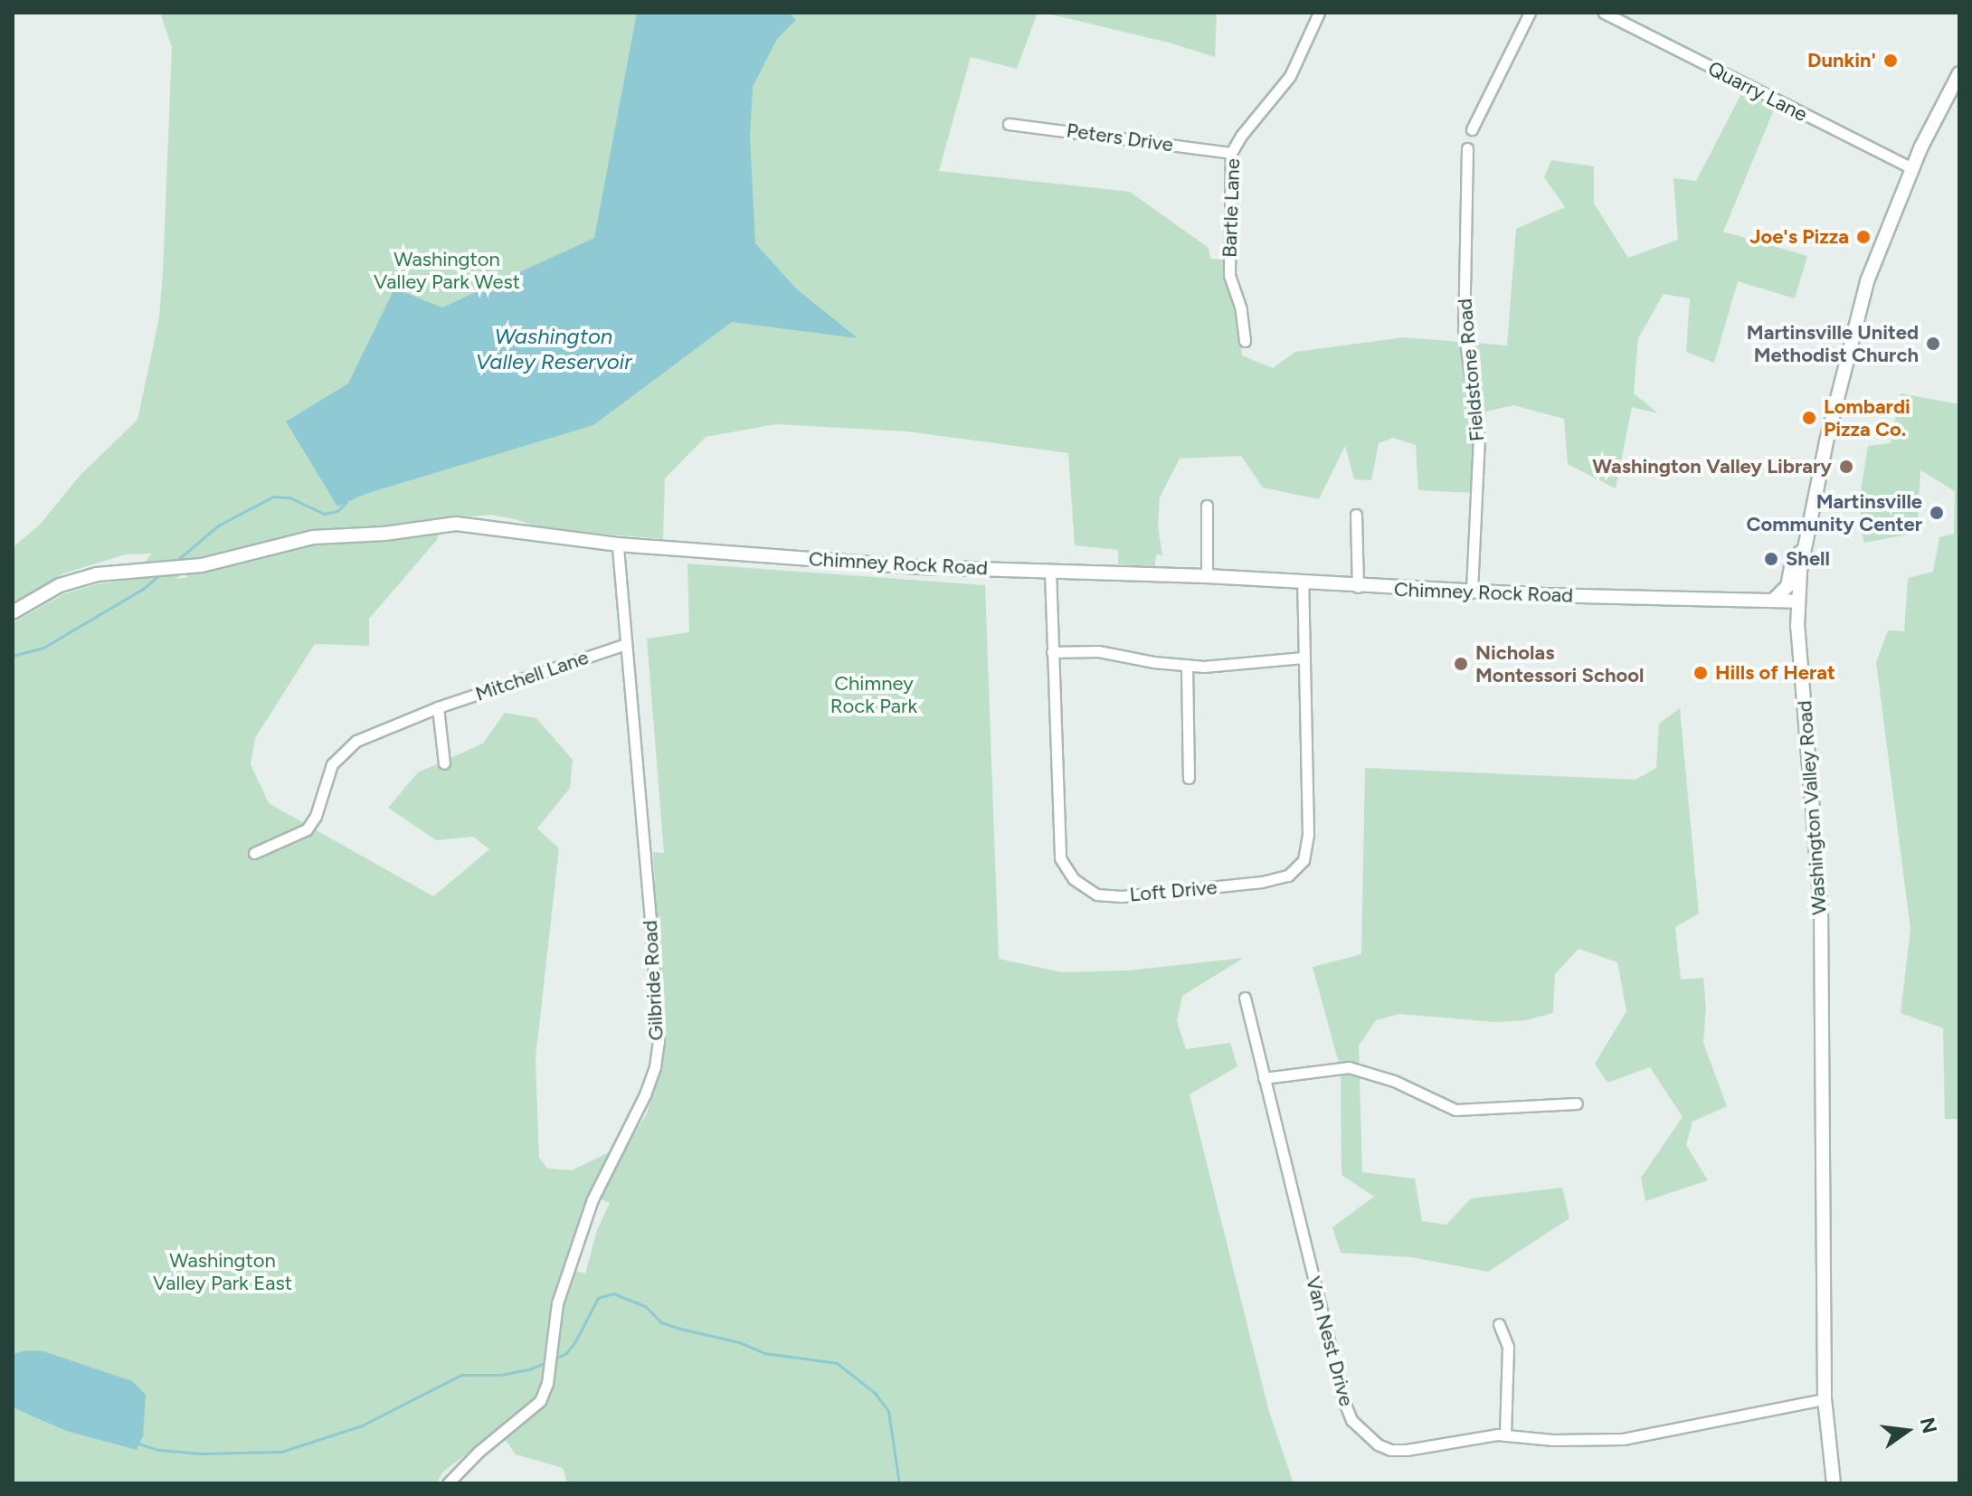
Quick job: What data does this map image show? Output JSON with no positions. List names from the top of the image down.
{
  "streets": {
    "street": [
      "Quarry Lane",
      "Peters Drive",
      "Bartle Lane",
      "Fieldstone Road",
      "Chimney Rock Road",
      "Mitchell Lane",
      "Washington Valley Road",
      "Loft Drive",
      "Gilbride Road",
      "Van Nest Drive"
    ]
  },
  "crossings": [
    ["Quarry Lane", "Washington Valley Road"],
    ["Peters Drive", "Bartle Lane"],
    ["Fieldstone Road", "Chimney Rock Road"],
    ["Chimney Rock Road", "Washington Valley Road"],
    ["Chimney Rock Road", "Loft Drive"],
    ["Chimney Rock Road", "Gilbride Road"],
    ["Mitchell Lane", "Gilbride Road"],
    ["Washington Valley Road", "Van Nest Drive"]
  ],
  "water": ["Washington Valley Reservoir"],
  "parks": ["Washington Valley Park West", "Chimney Rock Park", "Washington Valley Park East"],
  "places": [
    "Dunkin'",
    "Joe's Pizza",
    "Martinsville United Methodist Church",
    "Lombardi Pizza Co.",
    "Washington Valley Library",
    "Martinsville Community Center",
    "Shell",
    "Nicholas Montessori School",
    "Hills of Herat"
  ],
  "north": "right"
}
